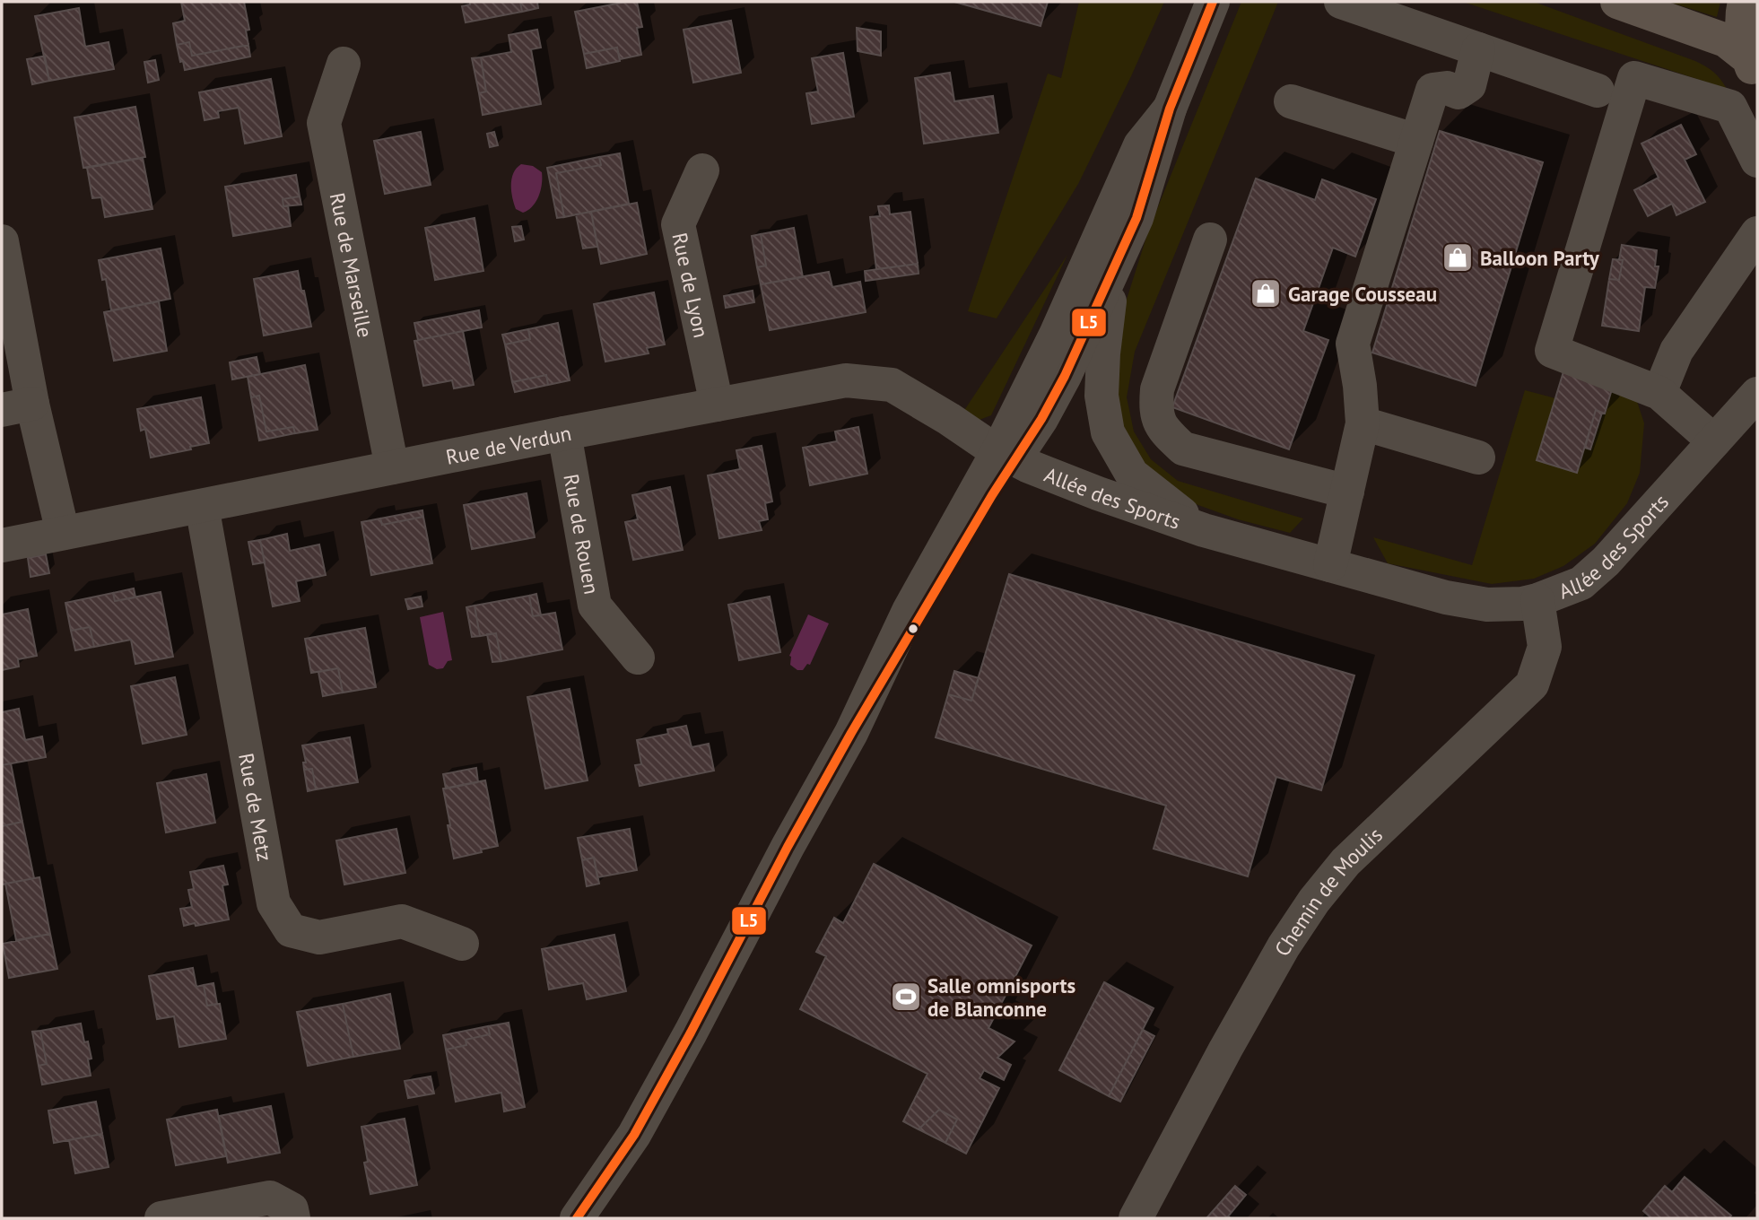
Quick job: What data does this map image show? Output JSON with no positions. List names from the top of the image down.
{
  "streets": {
    "street": [
      "Rue de Marseille",
      "Rue de Lyon",
      "Rue de Verdun",
      "Allée des Sports",
      "Rue de Rouen",
      "Rue de Metz",
      "Chemin de Moulis"
    ]
  },
  "crossings": [
    ["Rue de Marseille", "Rue de Verdun"],
    ["Rue de Lyon", "Rue de Verdun"],
    ["Rue de Verdun", "Allée des Sports"],
    ["Rue de Verdun", "Rue de Rouen"],
    ["Rue de Verdun", "Rue de Metz"],
    ["Allée des Sports", "Chemin de Moulis"]
  ],
  "places": {
    "shop": ["Balloon Party", "Garage Cousseau"],
    "sports": ["Salle omnisports de Blanconne"]
  },
  "lines": ["transit line L5"]
}
